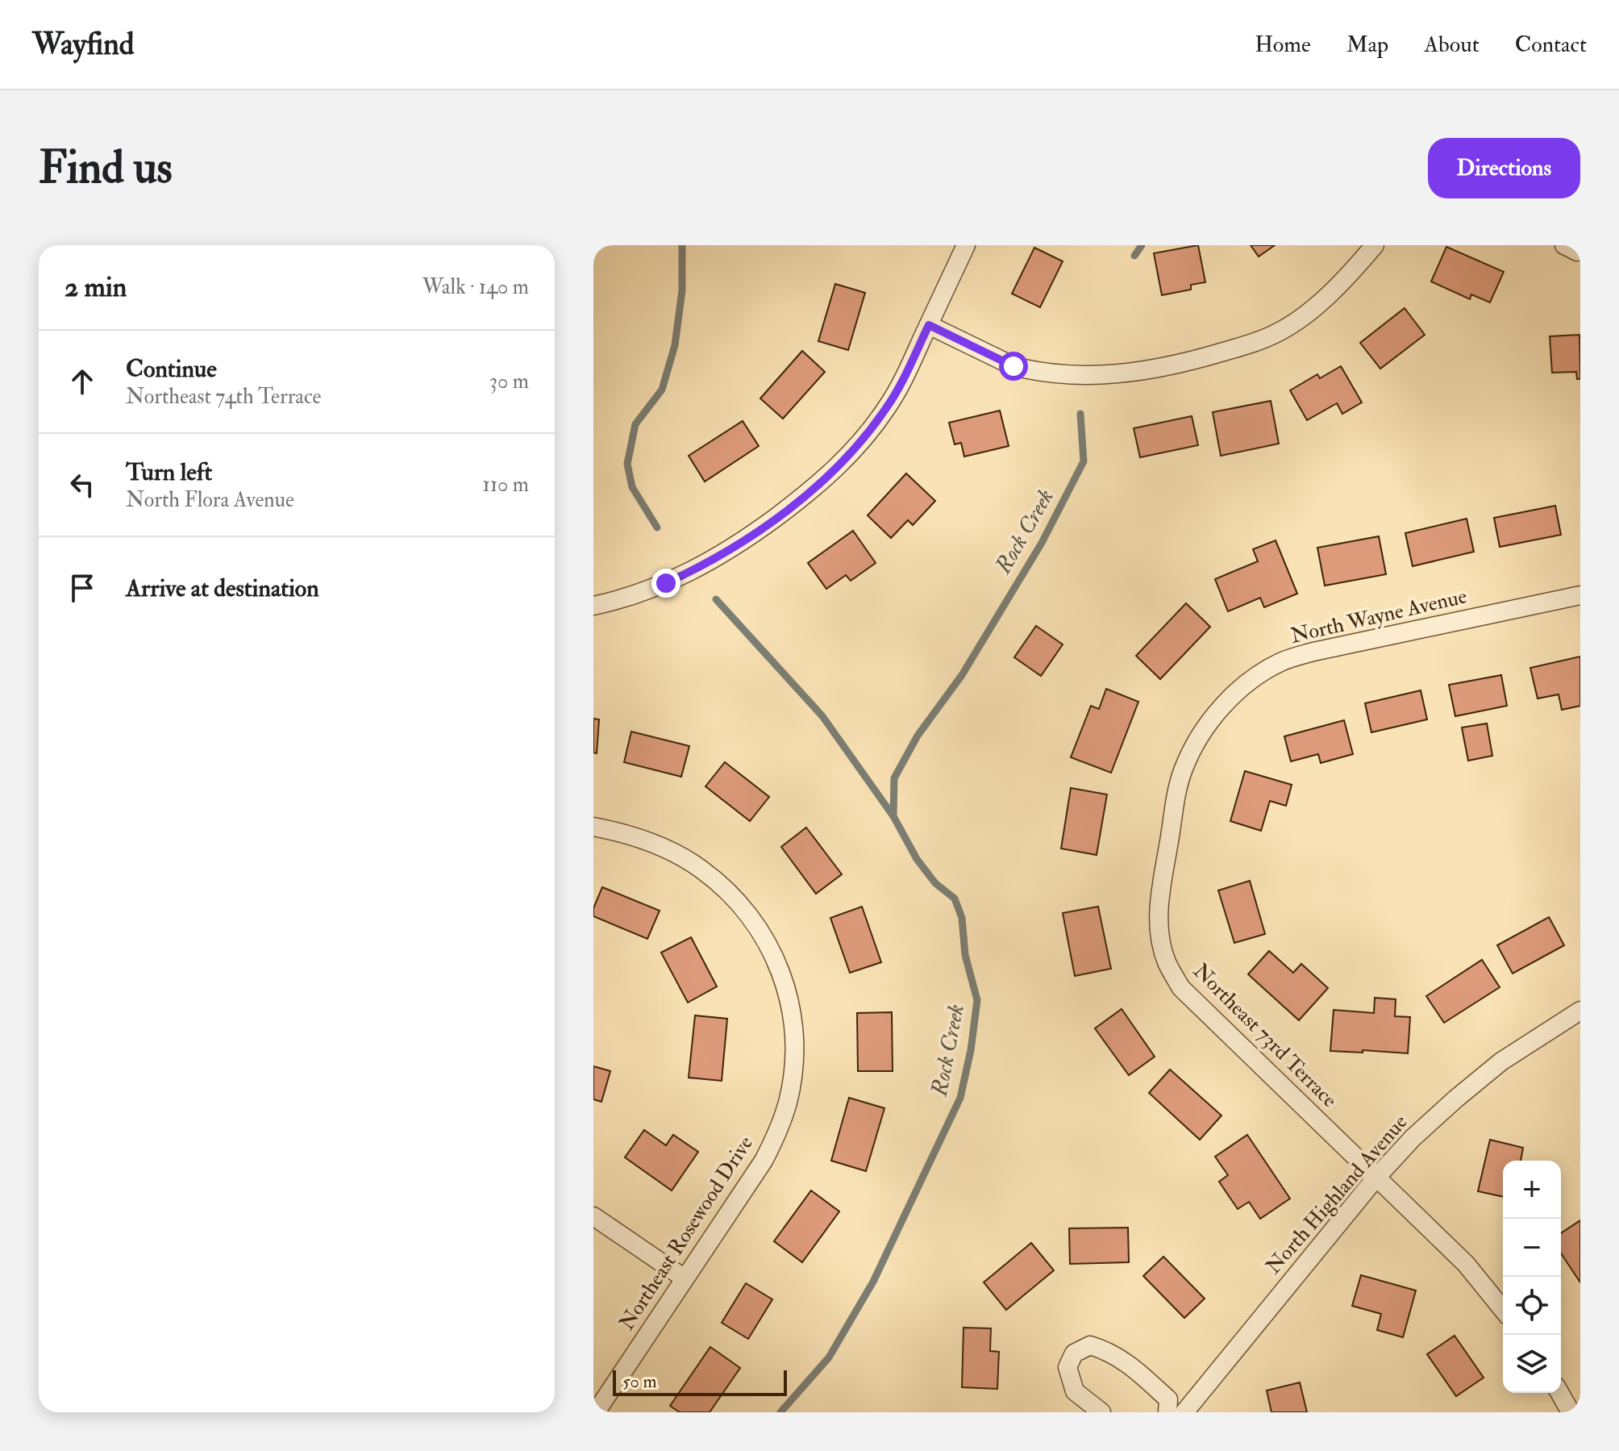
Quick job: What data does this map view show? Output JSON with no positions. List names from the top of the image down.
{
  "streets": {
    "street": [
      "North Wayne Avenue",
      "Northeast 73rd Terrace",
      "North Highland Avenue",
      "Northeast Rosewood Drive"
    ]
  },
  "crossings": [
    ["North Wayne Avenue", "Northeast 73rd Terrace"],
    ["Northeast 73rd Terrace", "North Highland Avenue"]
  ],
  "water": ["Rock Creek"],
  "scale_bar": "50 m",
  "page": {
    "header": "Wayfind",
    "nav": [
      "Home",
      "Map",
      "About",
      "Contact"
    ],
    "buttons": "Directions",
    "title": "Find us",
    "heading": ["2 min", "Walk · 140 m"],
    "list": [
      ["Continue", "Northeast 74th Terrace", "30 m"],
      ["Turn left", "North Flora Avenue", "110 m"],
      "Arrive at destination"
    ],
    "map_buttons": ["+", "−"],
    "scale": "50 m"
  }
}
